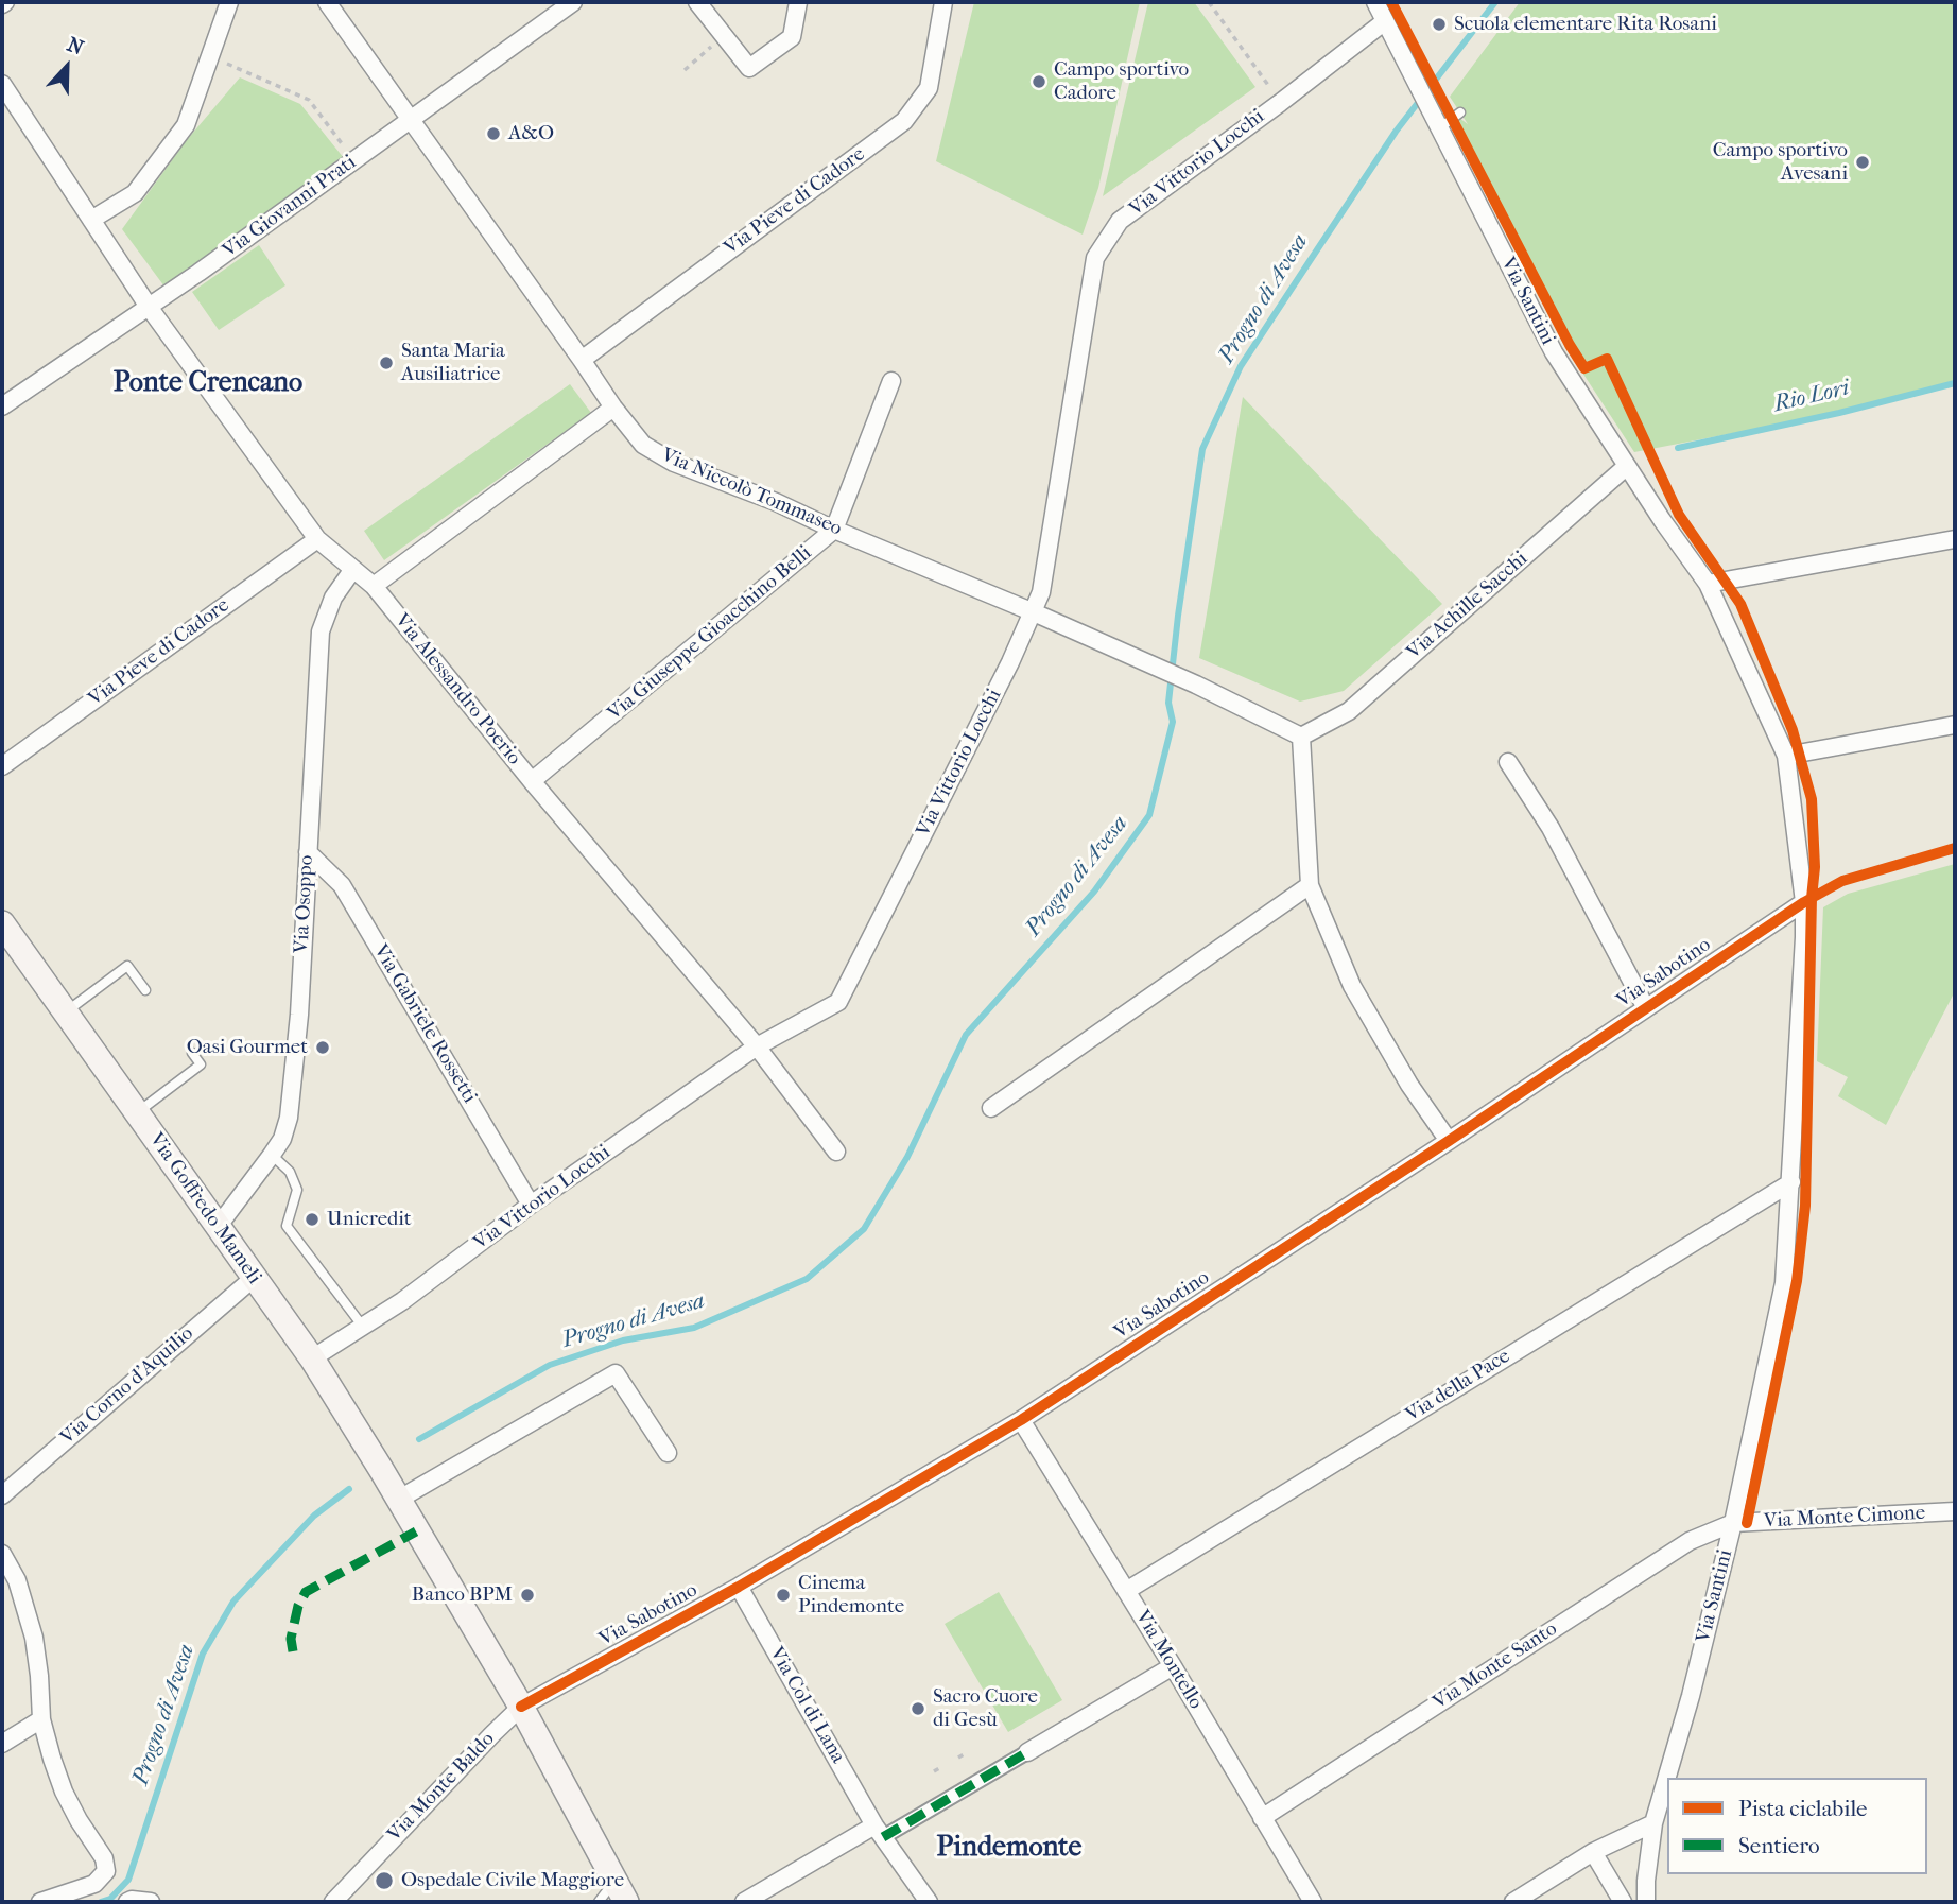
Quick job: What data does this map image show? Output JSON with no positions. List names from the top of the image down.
{
  "streets": {
    "main road": ["Via Goffredo Mameli"],
    "street": [
      "Via Vittorio Locchi",
      "Via Pieve di Cadore",
      "Via Giovanni Prati",
      "Via Santini",
      "Via Niccolò Tommaseo",
      "Via Achille Sacchi",
      "Via Giuseppe Gioacchino Belli",
      "Via Alessandro Poerio",
      "Via Osoppo",
      "Via Sabotino",
      "Via Gabriele Rossetti",
      "Via Corno d'Aquilio",
      "Via della Pace",
      "Via Monte Cimone",
      "Via Montello",
      "Via Monte Santo",
      "Via Col di Lana",
      "Via Monte Baldo"
    ]
  },
  "crossings": [
    ["Via Vittorio Locchi", "Via Santini"],
    ["Via Vittorio Locchi", "Via Niccolò Tommaseo"],
    ["Via Vittorio Locchi", "Via Alessandro Poerio"],
    ["Via Vittorio Locchi", "Via Gabriele Rossetti"],
    ["Via Vittorio Locchi", "Via Goffredo Mameli"],
    ["Via Pieve di Cadore", "Via Niccolò Tommaseo"],
    ["Via Pieve di Cadore", "Via Alessandro Poerio"],
    ["Via Giovanni Prati", "Via Niccolò Tommaseo"],
    ["Via Giovanni Prati", "Via Alessandro Poerio"],
    ["Via Santini", "Via Achille Sacchi"],
    ["Via Santini", "Via Sabotino"],
    ["Via Santini", "Via della Pace"],
    ["Via Santini", "Via Monte Cimone"],
    ["Via Santini", "Via Monte Santo"],
    ["Via Niccolò Tommaseo", "Via Achille Sacchi"],
    ["Via Niccolò Tommaseo", "Via Giuseppe Gioacchino Belli"],
    ["Via Giuseppe Gioacchino Belli", "Via Alessandro Poerio"],
    ["Via Alessandro Poerio", "Via Osoppo"],
    ["Via Osoppo", "Via Gabriele Rossetti"],
    ["Via Osoppo", "Via Goffredo Mameli"],
    ["Via Sabotino", "Via Goffredo Mameli"],
    ["Via Sabotino", "Via Montello"],
    ["Via Sabotino", "Via Col di Lana"],
    ["Via Sabotino", "Via Monte Baldo"],
    ["Via Goffredo Mameli", "Via Corno d'Aquilio"],
    ["Via Goffredo Mameli", "Via Monte Baldo"],
    ["Via della Pace", "Via Montello"],
    ["Via Monte Cimone", "Via Monte Santo"],
    ["Via Montello", "Via Monte Santo"]
  ],
  "districts": ["Ponte Crencano", "Pindemonte"],
  "water": ["Progno di Avesa", "Rio Lori"],
  "places": [
    "Scuola elementare Rita Rosani",
    "Campo sportivo Cadore",
    "A&O",
    "Campo sportivo Avesani",
    "Santa Maria Ausiliatrice",
    "Oasi Gourmet",
    "Unicredit",
    "Banco BPM",
    "Cinema Pindemonte",
    "Sacro Cuore di Gesù",
    "Ospedale Civile Maggiore"
  ],
  "legend": ["Pista ciclabile", "Sentiero"],
  "north": "top"
}
